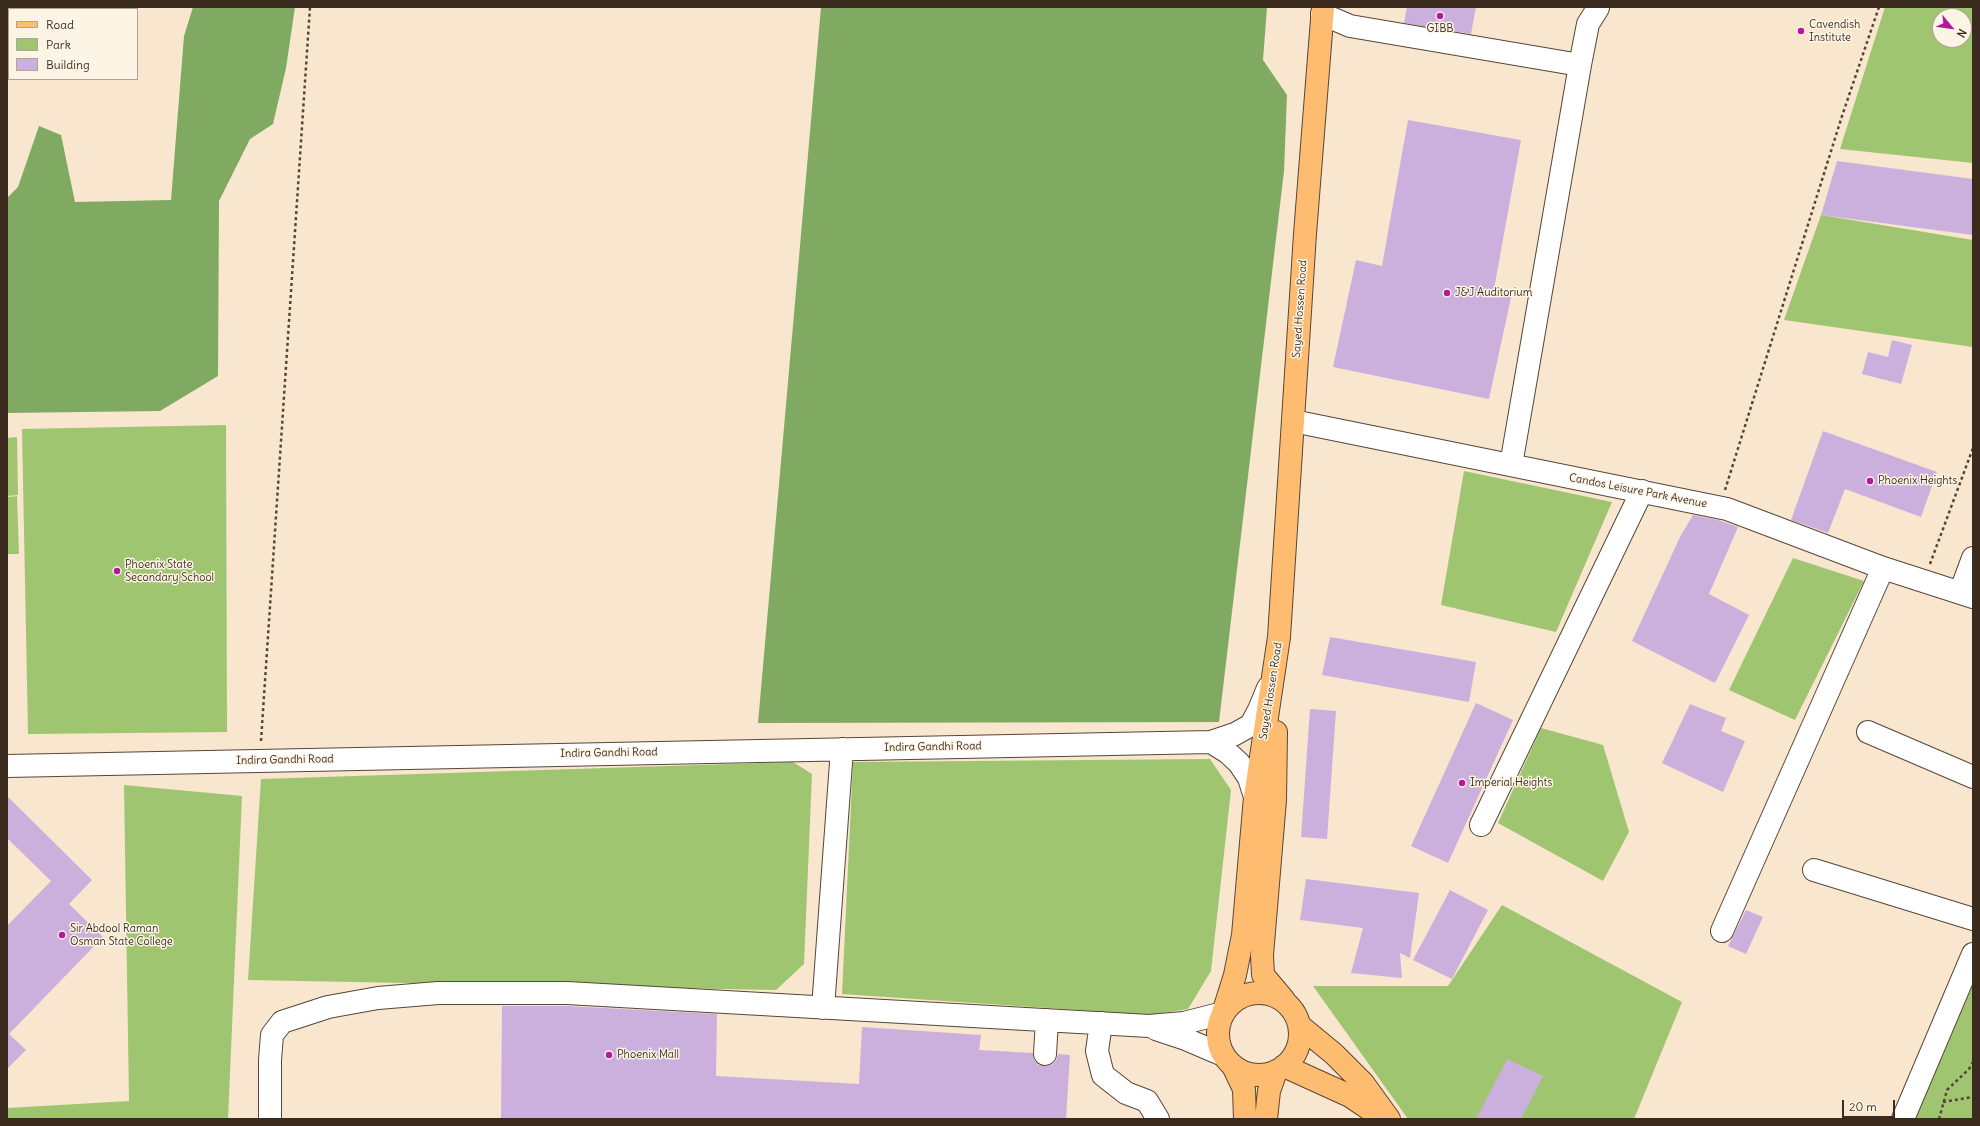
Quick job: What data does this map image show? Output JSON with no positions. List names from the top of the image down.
{
  "streets": {
    "main road": ["Sayed Hossen Road"],
    "street": ["Candos Leisure Park Avenue", "Indira Gandhi Road"]
  },
  "crossings": [
    ["Sayed Hossen Road", "Candos Leisure Park Avenue"],
    ["Sayed Hossen Road", "Indira Gandhi Road"]
  ],
  "places": [
    "GIBB",
    "Cavendish Institute",
    "J&J Auditorium",
    "Phoenix Heights",
    "Phoenix State Secondary School",
    "Imperial Heights",
    "Sir Abdool Raman Osman State College",
    "Phoenix Mall"
  ],
  "legend": ["Road", "Park", "Building"],
  "scale_bar": "20 m",
  "north": "bottom right"
}
